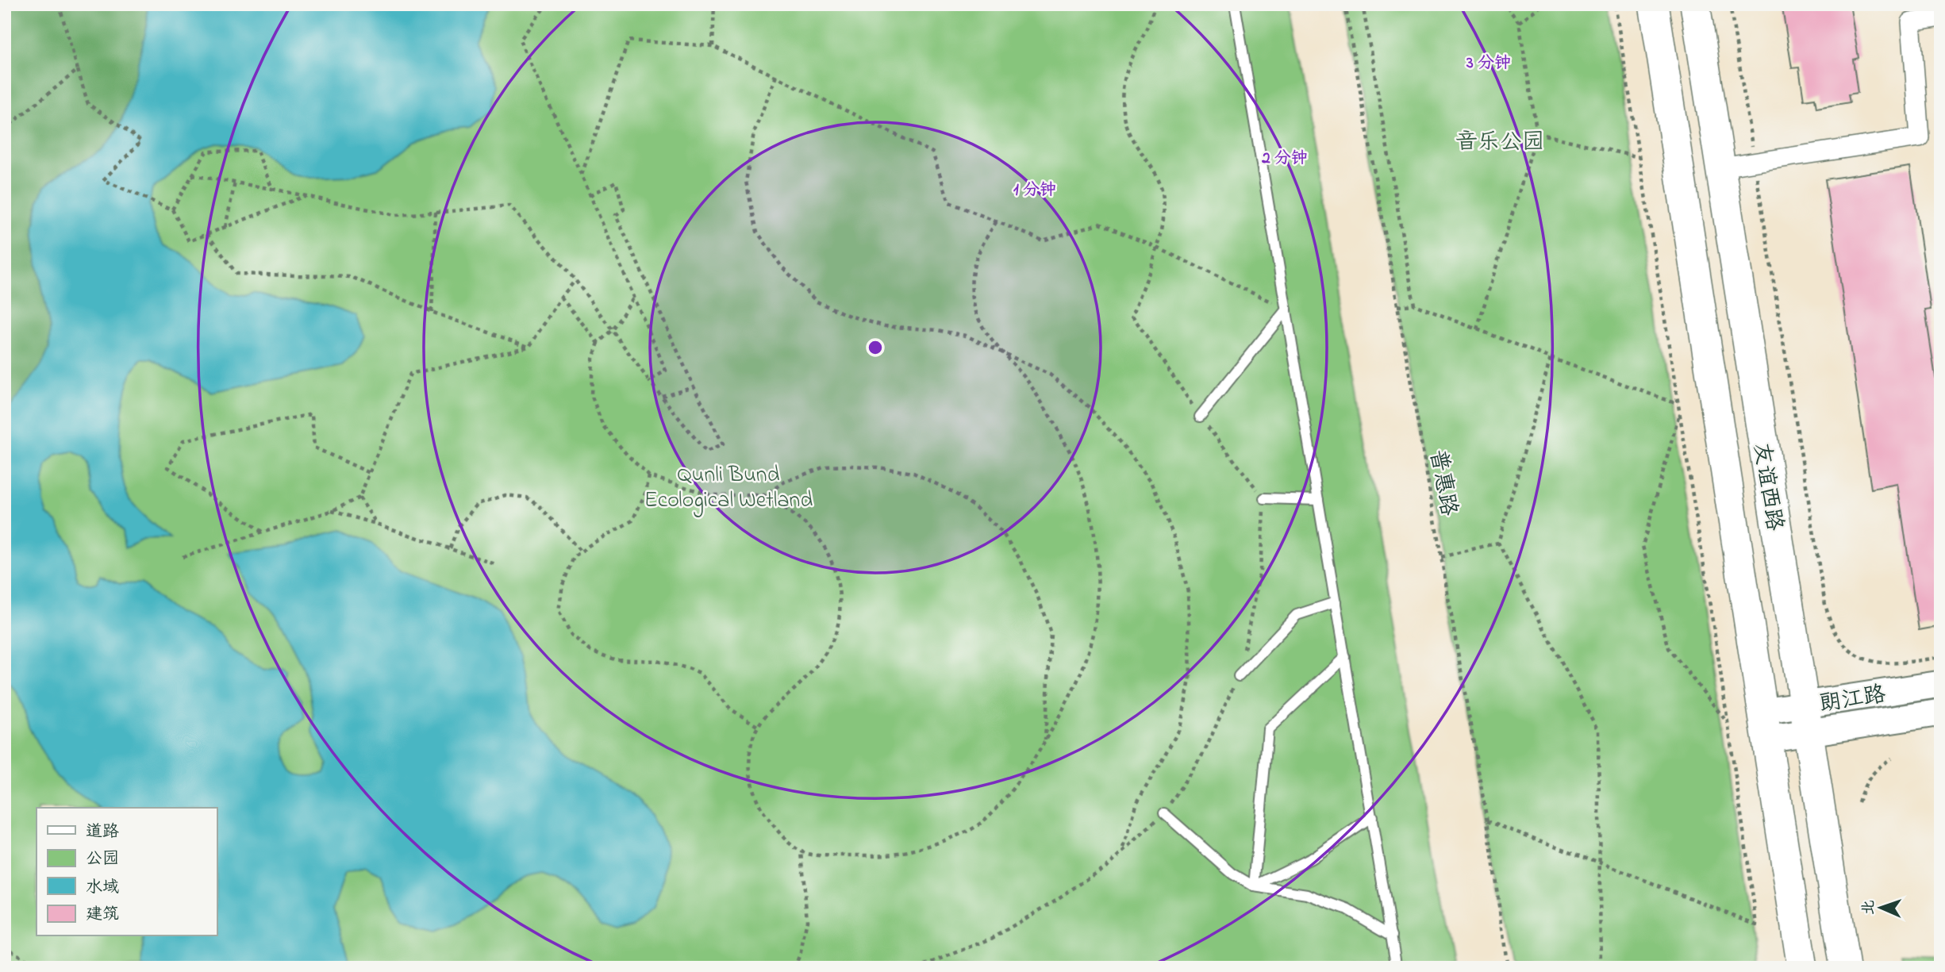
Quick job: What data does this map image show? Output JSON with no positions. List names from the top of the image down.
{
  "streets": {
    "main road": ["友谊西路", "朗江路"],
    "path": ["普惠路"]
  },
  "crossings": [
    ["友谊西路", "朗江路"]
  ],
  "parks": ["音乐公园", "Qunli Bund Ecological Wetland"],
  "legend": [
    "道路",
    "公园",
    "水域",
    "建筑"
  ],
  "north": "left",
  "rings": ["3 分钟", "2 分钟", "1 分钟"]
}
